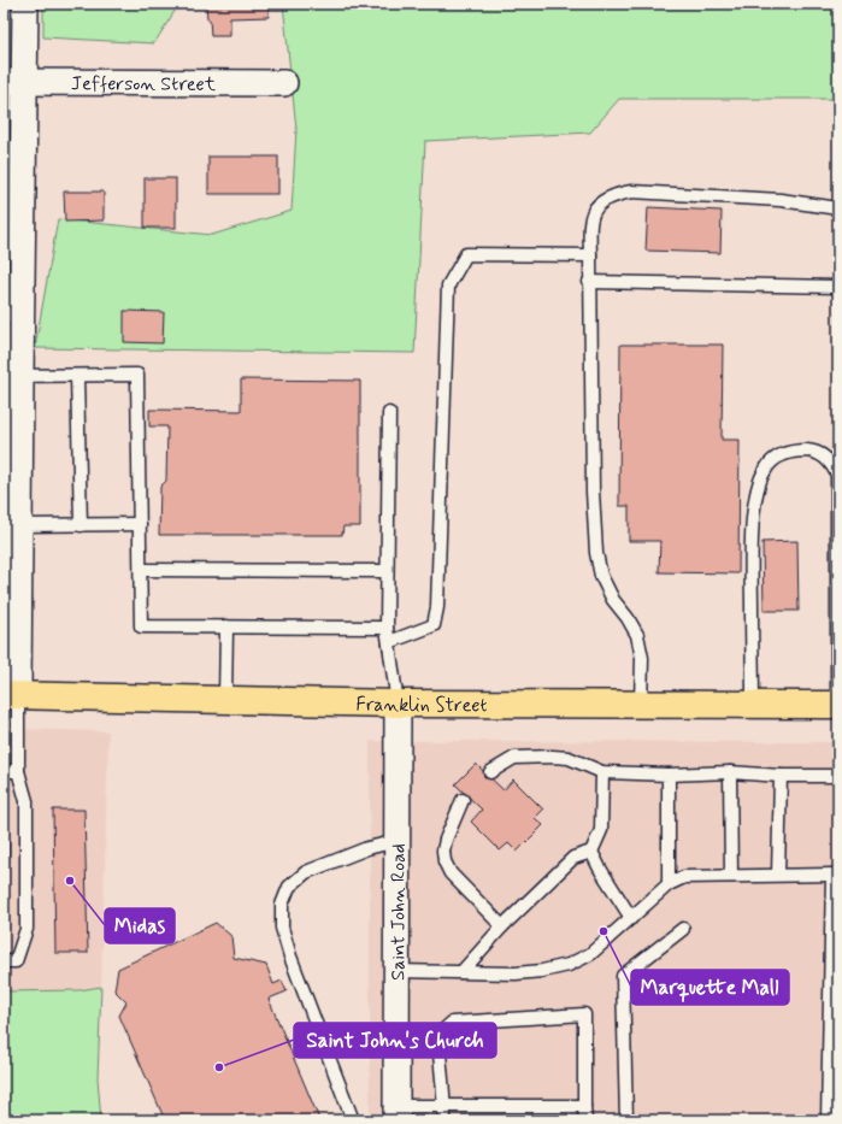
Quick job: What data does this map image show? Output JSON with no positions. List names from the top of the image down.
{
  "streets": {
    "main road": ["Franklin Street"],
    "street": ["Jefferson Street", "Saint John Road"]
  },
  "crossings": [
    ["Franklin Street", "Saint John Road"]
  ],
  "places": ["Midas", "Marquette Mall", "Saint John's Church"]
}
